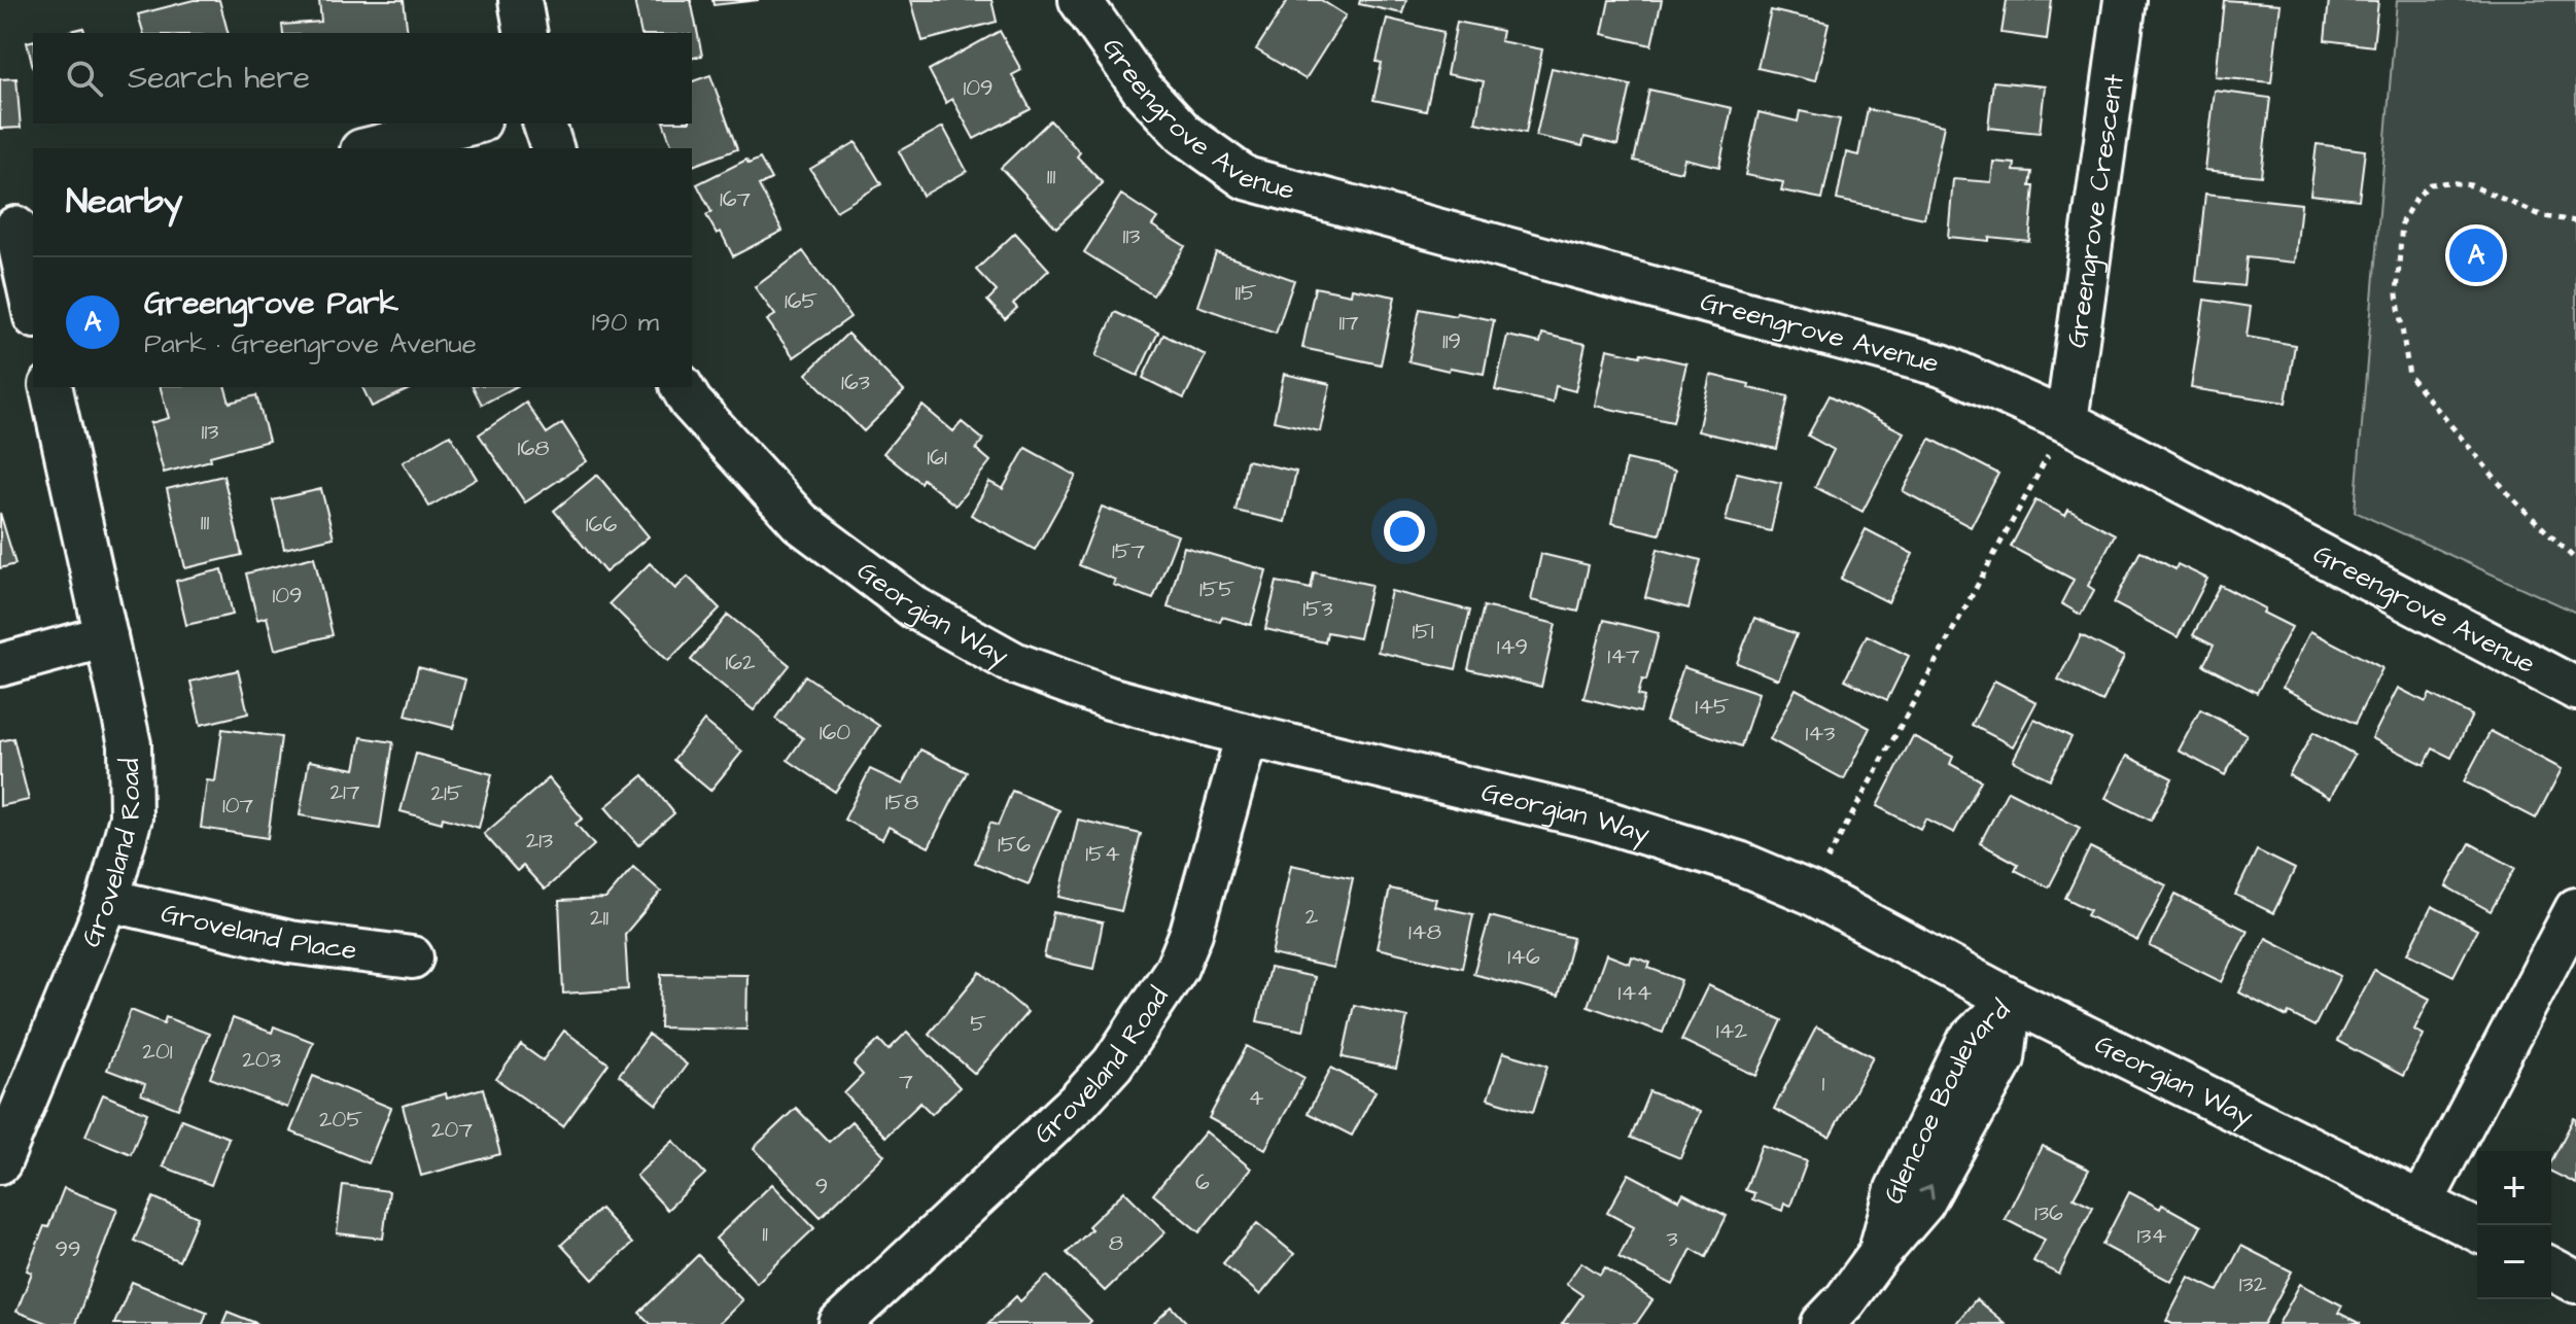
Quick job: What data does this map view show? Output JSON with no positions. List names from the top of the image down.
{
  "streets": {
    "street": [
      "Greengrove Avenue",
      "Greengrove Crescent",
      "Georgian Way",
      "Groveland Road",
      "Groveland Place",
      "Glencoe Boulevard"
    ]
  },
  "crossings": [
    ["Greengrove Avenue", "Greengrove Crescent"],
    ["Georgian Way", "Groveland Road"],
    ["Georgian Way", "Glencoe Boulevard"],
    ["Groveland Road", "Groveland Place"]
  ],
  "house_numbers": [
    "109",
    "111",
    "167",
    "113",
    "115",
    "165",
    "117",
    "119",
    "163",
    "113",
    "168",
    "161",
    "111",
    "166",
    "157",
    "155",
    "109",
    "153",
    "151",
    "149",
    "147",
    "162",
    "145",
    "160",
    "143",
    "217",
    "215",
    "158",
    "107",
    "213",
    "156",
    "154",
    "2",
    "211",
    "148",
    "146",
    "144",
    "5",
    "142",
    "201",
    "203",
    "7",
    "1",
    "4",
    "205",
    "207",
    "6",
    "9",
    "136",
    "11",
    "134",
    "3",
    "8",
    "99",
    "132"
  ],
  "page": {
    "search": "Search here",
    "heading": "Nearby",
    "pins": "A",
    "list": [
      {
        "mark": "A",
        "name": "Greengrove Park",
        "note": "Park · Greengrove Avenue",
        "value": "190 m"
      }
    ],
    "map_buttons": ["+", "−"]
  }
}
